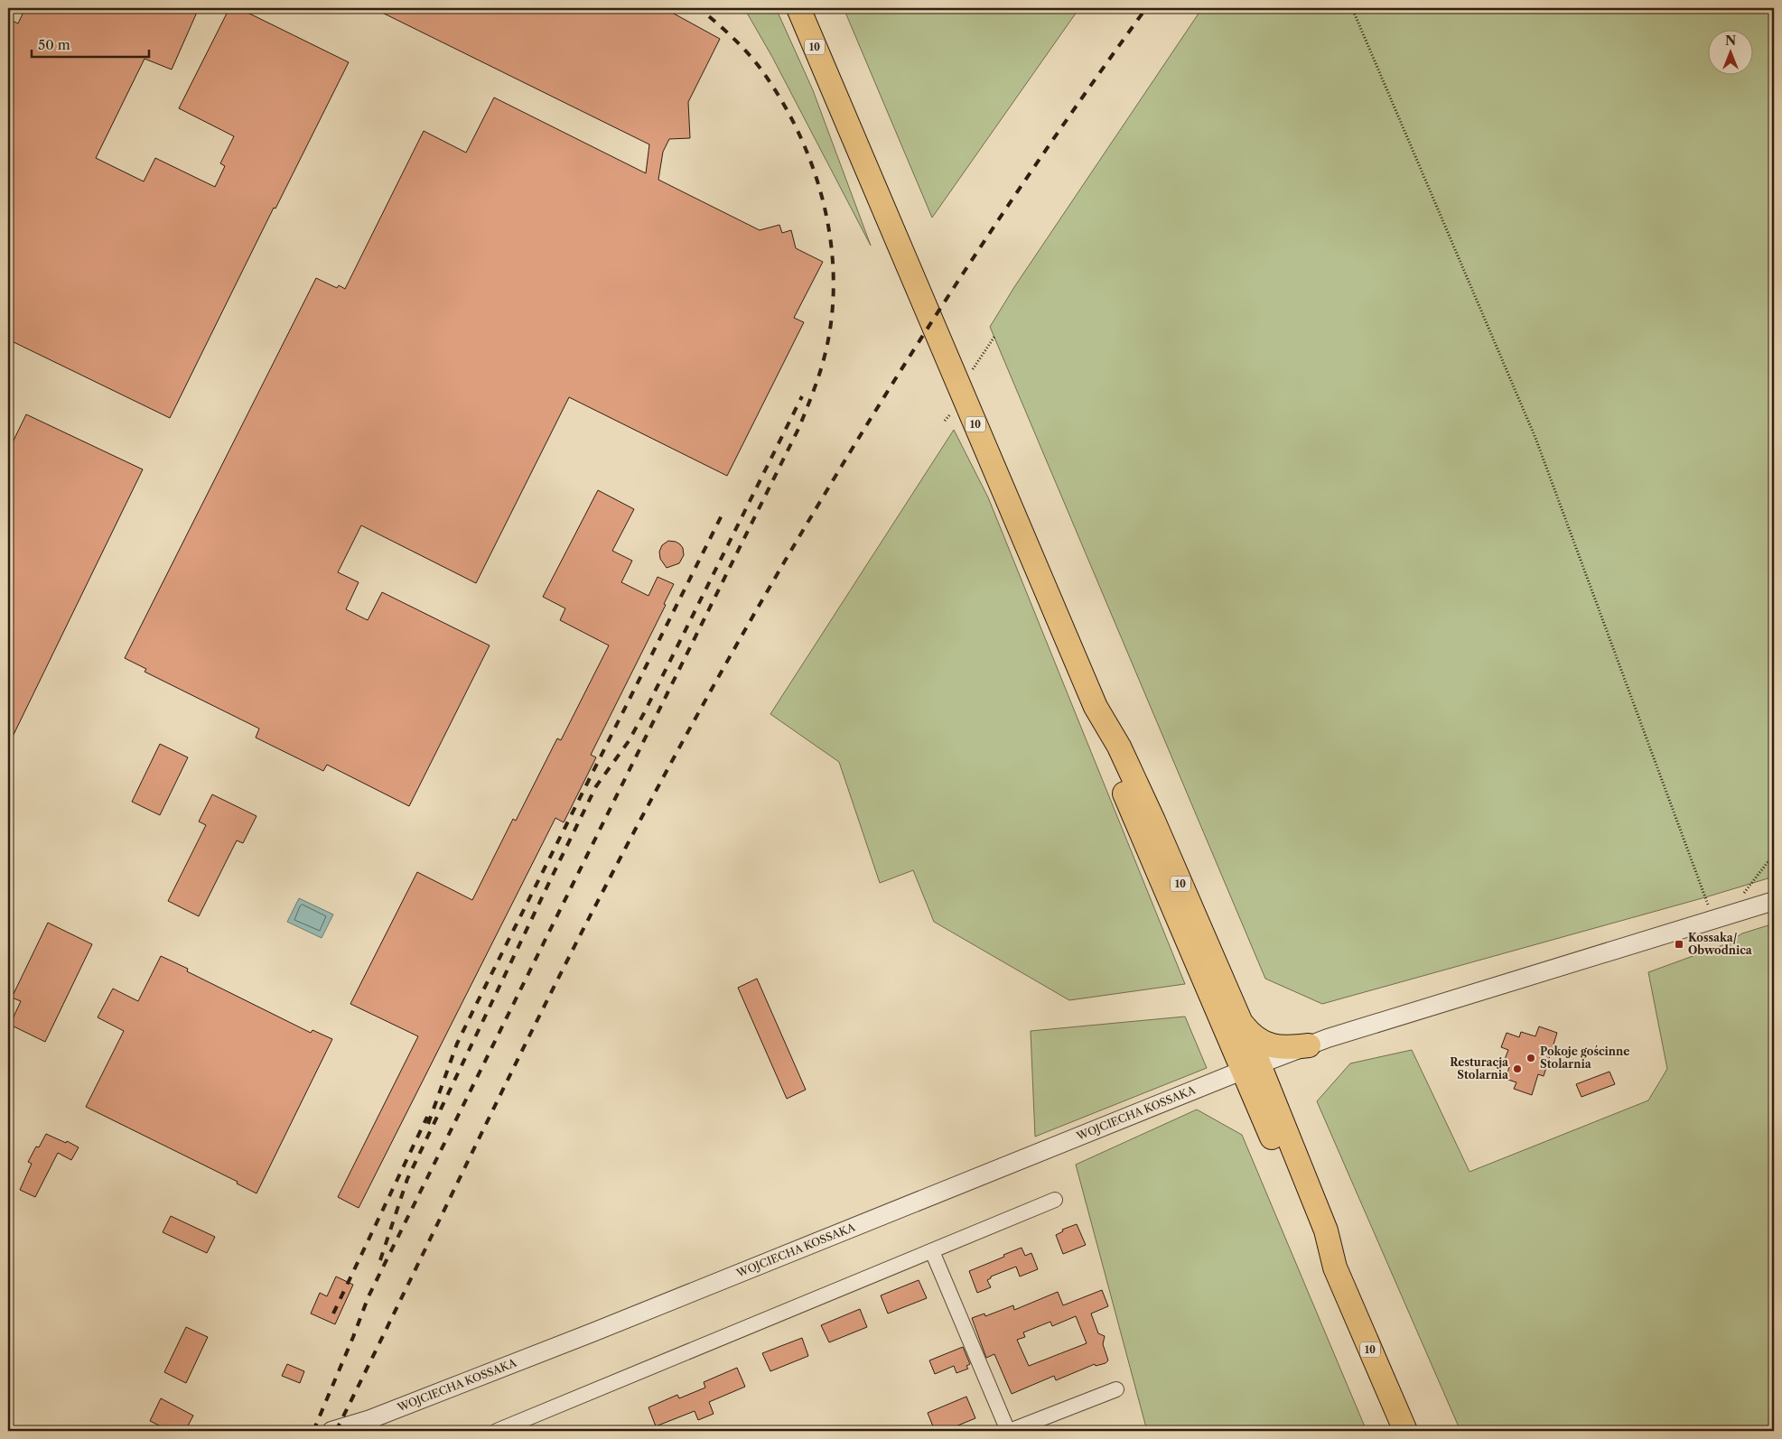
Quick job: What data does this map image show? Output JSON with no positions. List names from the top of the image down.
{
  "streets": {
    "highway": ["10"],
    "street": ["WOJCIECHA KOSSAKA"]
  },
  "crossings": [
    ["10", "WOJCIECHA KOSSAKA"]
  ],
  "places": {
    "transit": ["Kossaka/ Obwodnica"],
    "other": ["Pokoje gościnne Stolarnia", "Resturacja Stolarnia"]
  },
  "scale_bar": "50 m",
  "north": "top"
}
